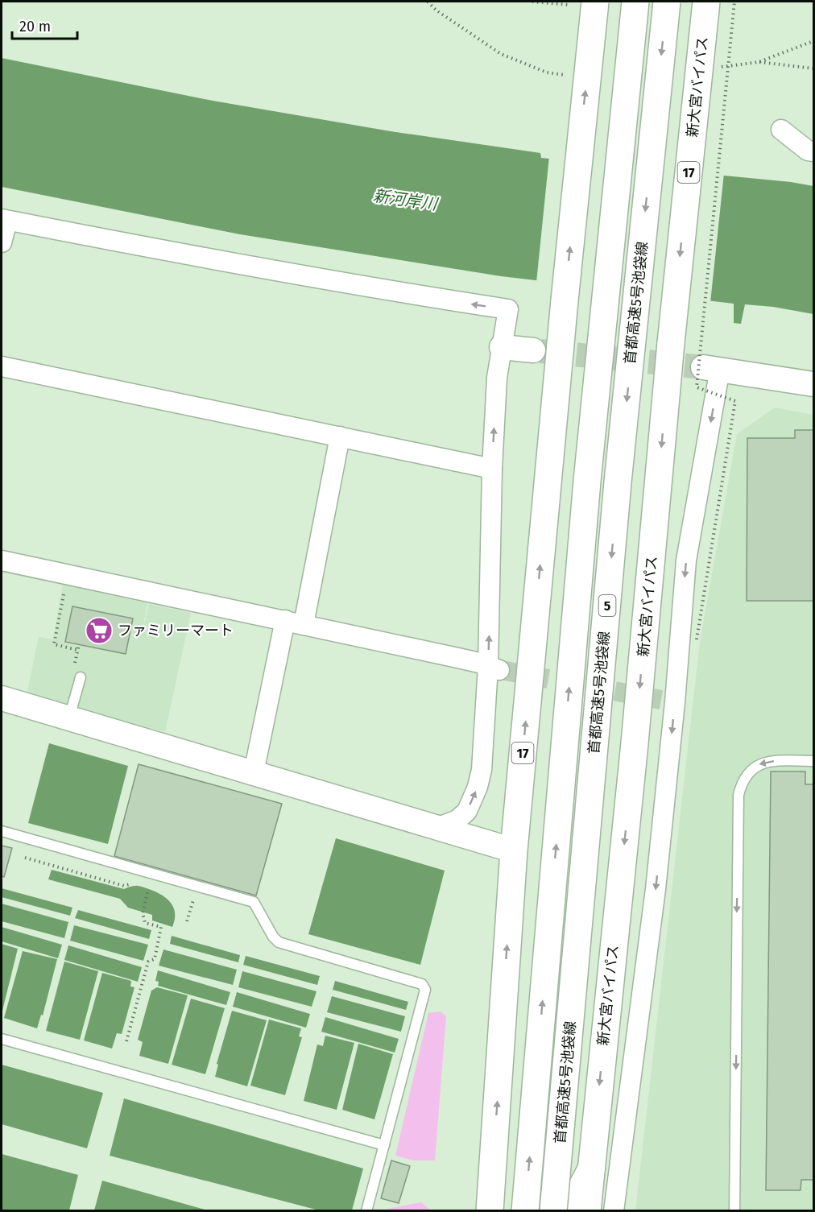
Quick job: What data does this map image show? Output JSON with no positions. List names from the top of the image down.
{
  "streets": {
    "main road": [
      "新大宮バイパス",
      "17",
      "首都高速5号池袋線",
      "5"
    ]
  },
  "water": ["新河岸川"],
  "places": {
    "supermarket": ["ファミリーマート"]
  },
  "scale_bar": "20 m"
}
